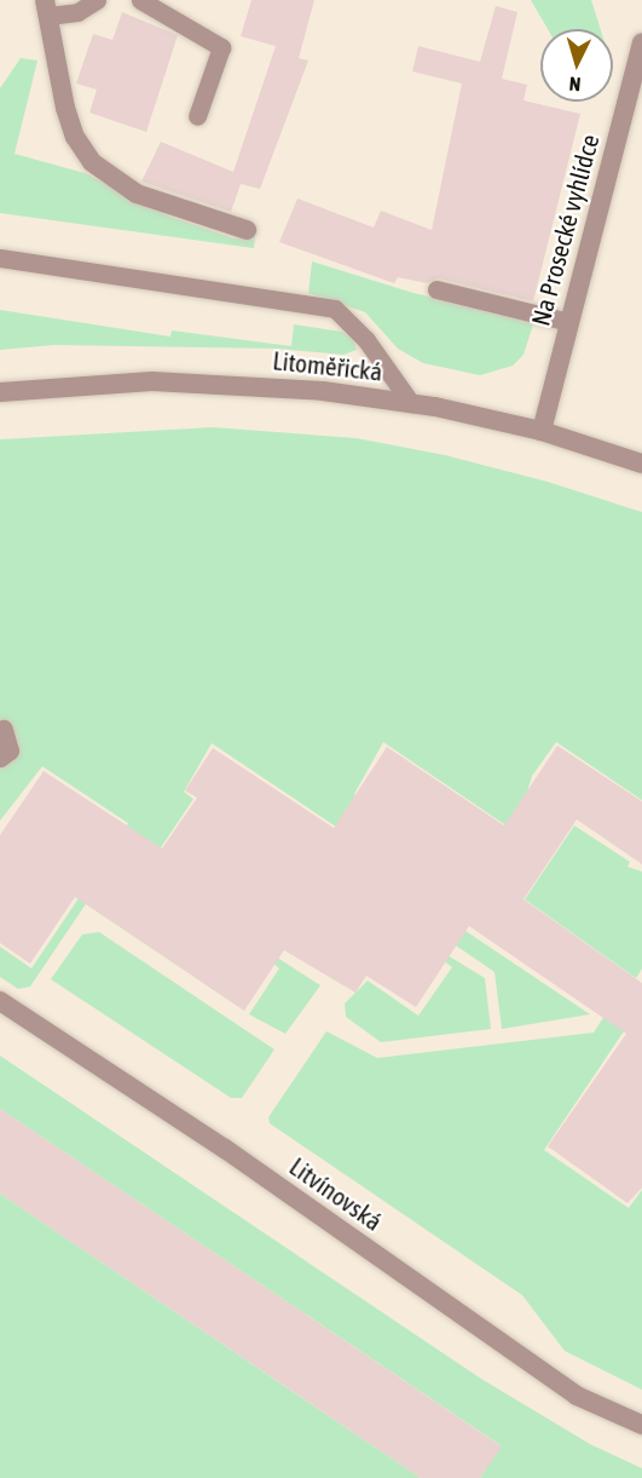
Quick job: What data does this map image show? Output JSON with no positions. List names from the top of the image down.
{
  "streets": {
    "street": ["Na Prosecké vyhlídce", "Litoměřická", "Litvínovská"]
  },
  "crossings": [
    ["Na Prosecké vyhlídce", "Litoměřická"]
  ],
  "north": "bottom"
}
